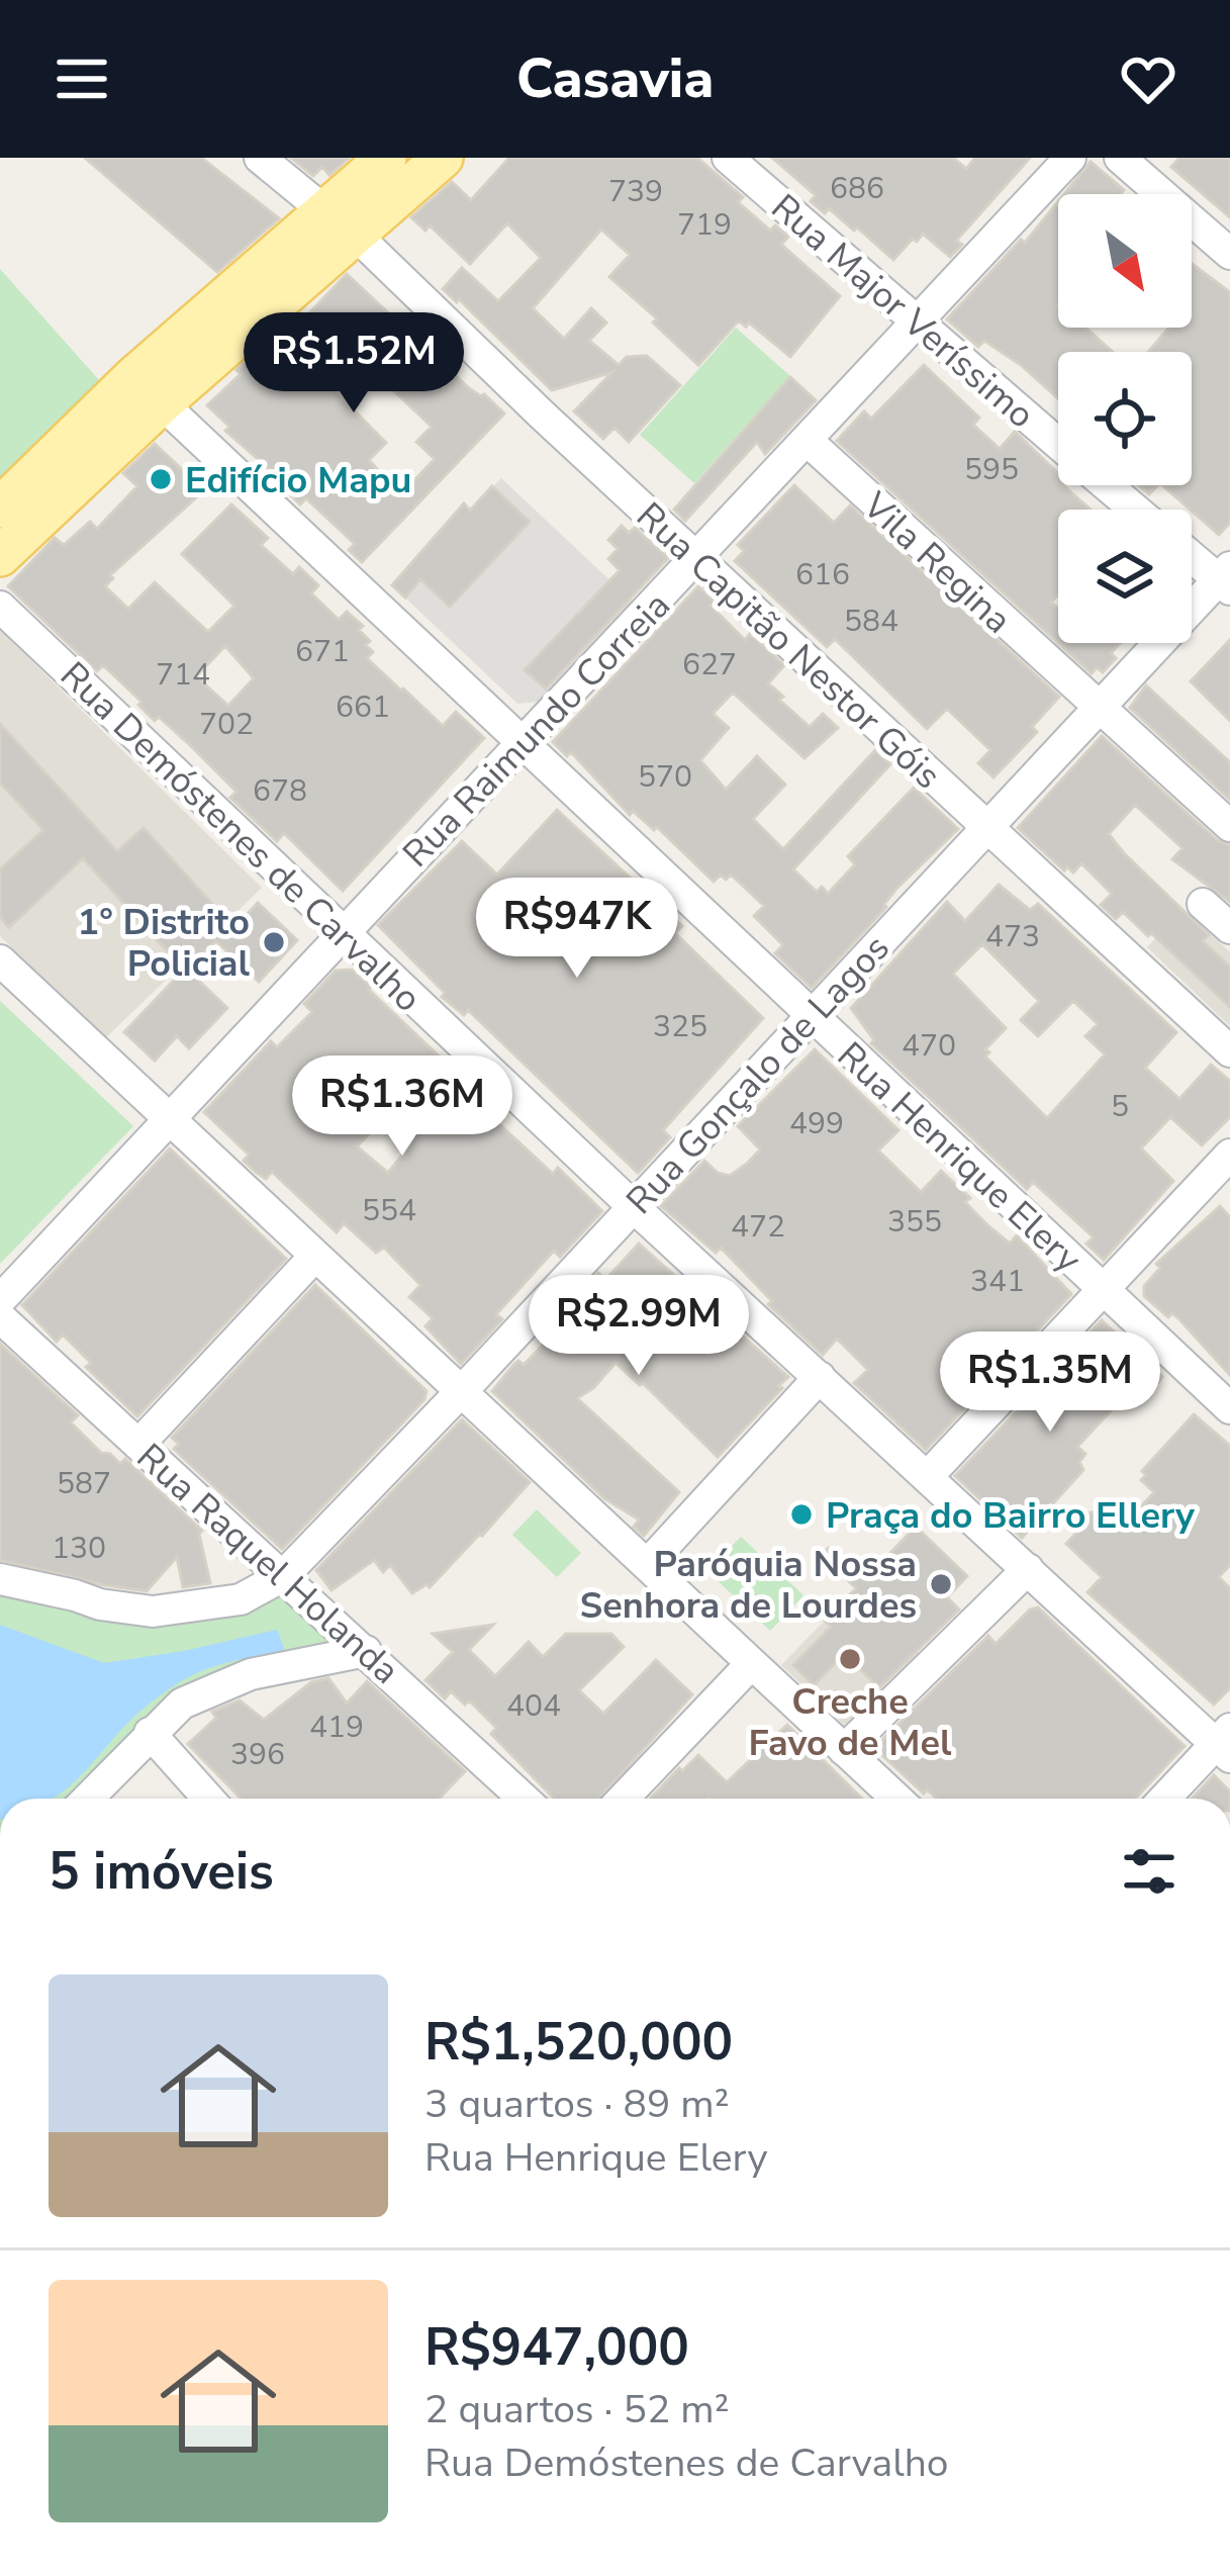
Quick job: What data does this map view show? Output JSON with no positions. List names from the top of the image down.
{
  "streets": {
    "street": [
      "Rua Major Veríssimo",
      "Vila Regina",
      "Rua Capitão Nestor Góis",
      "Rua Raimundo Correia",
      "Rua Demóstenes de Carvalho",
      "Rua Gonçalo de Lagos",
      "Rua Henrique Elery",
      "Rua Raquel Holanda"
    ]
  },
  "crossings": [
    ["Rua Major Veríssimo", "Rua Raimundo Correia"],
    ["Vila Regina", "Rua Raimundo Correia"],
    ["Vila Regina", "Rua Gonçalo de Lagos"],
    ["Rua Capitão Nestor Góis", "Rua Raimundo Correia"],
    ["Rua Capitão Nestor Góis", "Rua Gonçalo de Lagos"],
    ["Rua Raimundo Correia", "Rua Demóstenes de Carvalho"],
    ["Rua Raimundo Correia", "Rua Henrique Elery"],
    ["Rua Demóstenes de Carvalho", "Rua Gonçalo de Lagos"],
    ["Rua Gonçalo de Lagos", "Rua Henrique Elery"],
    ["Rua Gonçalo de Lagos", "Rua Raquel Holanda"]
  ],
  "places": [
    "Edifício Mapu",
    "1° Distrito Policial",
    "Praça do Bairro Ellery",
    "Paróquia Nossa Senhora de Lourdes",
    "Creche Favo de Mel"
  ],
  "house_numbers": [
    "686",
    "739",
    "719",
    "595",
    "616",
    "584",
    "671",
    "627",
    "714",
    "661",
    "702",
    "570",
    "678",
    "473",
    "325",
    "470",
    "5",
    "499",
    "554",
    "355",
    "472",
    "341",
    "587",
    "130",
    "404",
    "419",
    "396"
  ],
  "north": "bottom right",
  "page": {
    "header": "Casavia",
    "price": [
      "R$1.52M",
      "R$947K",
      "R$1.36M",
      "R$2.99M",
      "R$1.35M"
    ],
    "heading": "5 imóveis",
    "list": [
      {
        "name": "R$1,520,000",
        "note": "3 quartos · 89 m² · Rua Henrique Elery"
      },
      {
        "name": "R$947,000",
        "note": "2 quartos · 52 m² · Rua Demóstenes de Carvalho"
      }
    ]
  }
}
